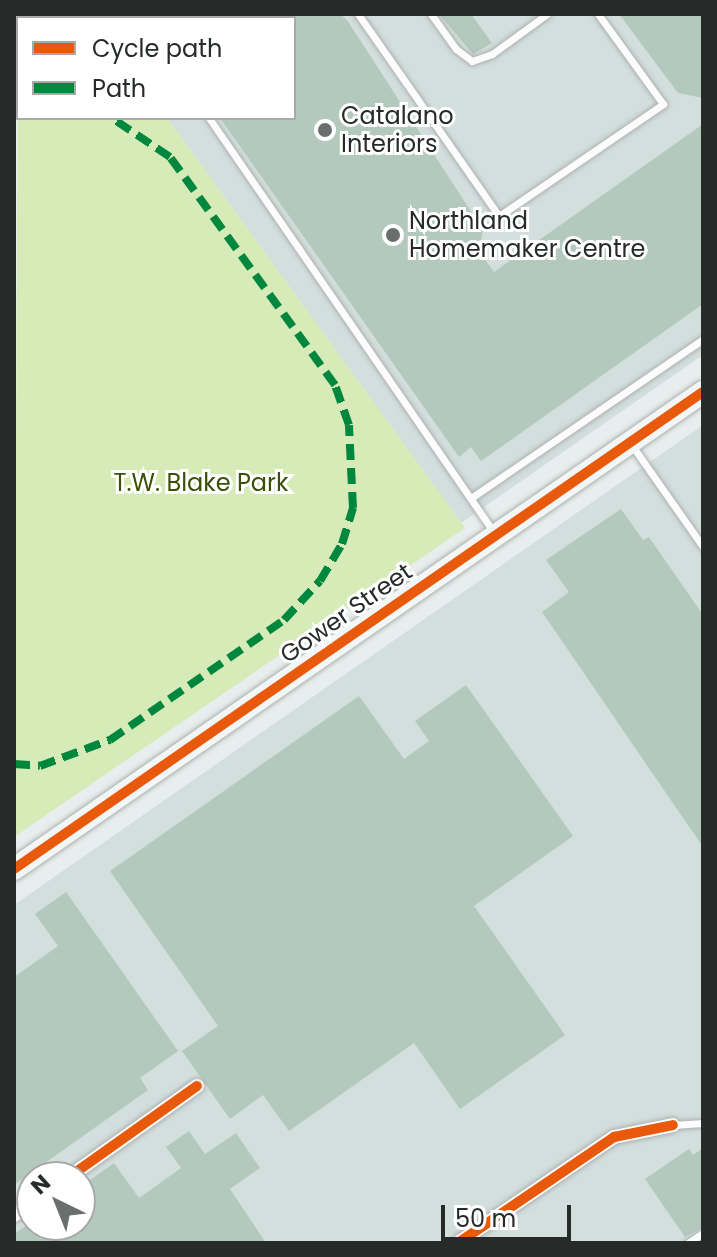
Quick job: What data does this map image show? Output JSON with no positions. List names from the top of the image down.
{
  "streets": {
    "street": ["Gower Street"]
  },
  "parks": ["T.W. Blake Park"],
  "places": ["Catalano Interiors", "Northland Homemaker Centre"],
  "legend": ["Cycle path", "Path"],
  "scale_bar": "50 m",
  "north": "top left"
}
